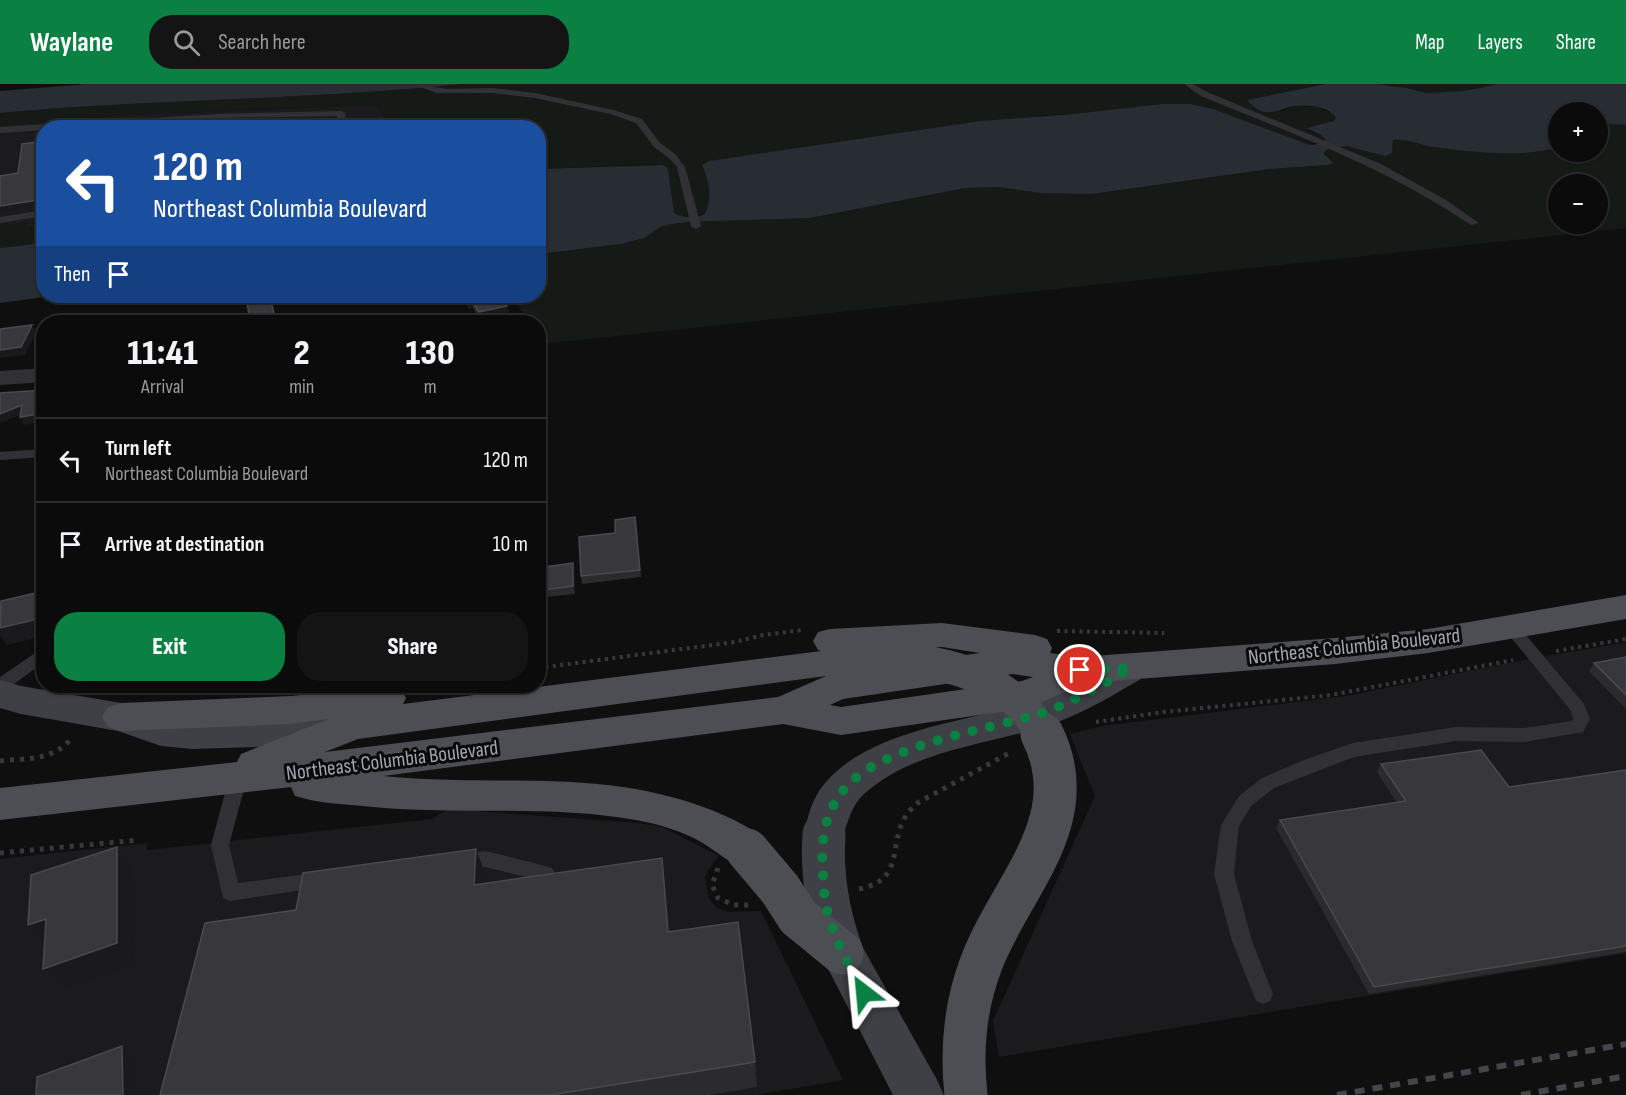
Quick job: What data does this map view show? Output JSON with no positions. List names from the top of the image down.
{
  "streets": {
    "main road": ["Northeast Columbia Boulevard"]
  },
  "page": {
    "header": "Waylane",
    "search": "Search here",
    "nav": ["Map", "Layers", "Share"],
    "map_buttons": ["+", "−"],
    "turn": ["120 m", "Northeast Columbia Boulevard"],
    "then": "Then",
    "eta": [
      "11:41",
      "Arrival",
      "2",
      "min",
      "130",
      "m"
    ],
    "list": [
      {
        "name": "Turn left",
        "note": "Northeast Columbia Boulevard",
        "value": "120 m"
      },
      {
        "name": "Arrive at destination",
        "value": "10 m"
      }
    ],
    "buttons": ["Exit", "Share"]
  }
}
